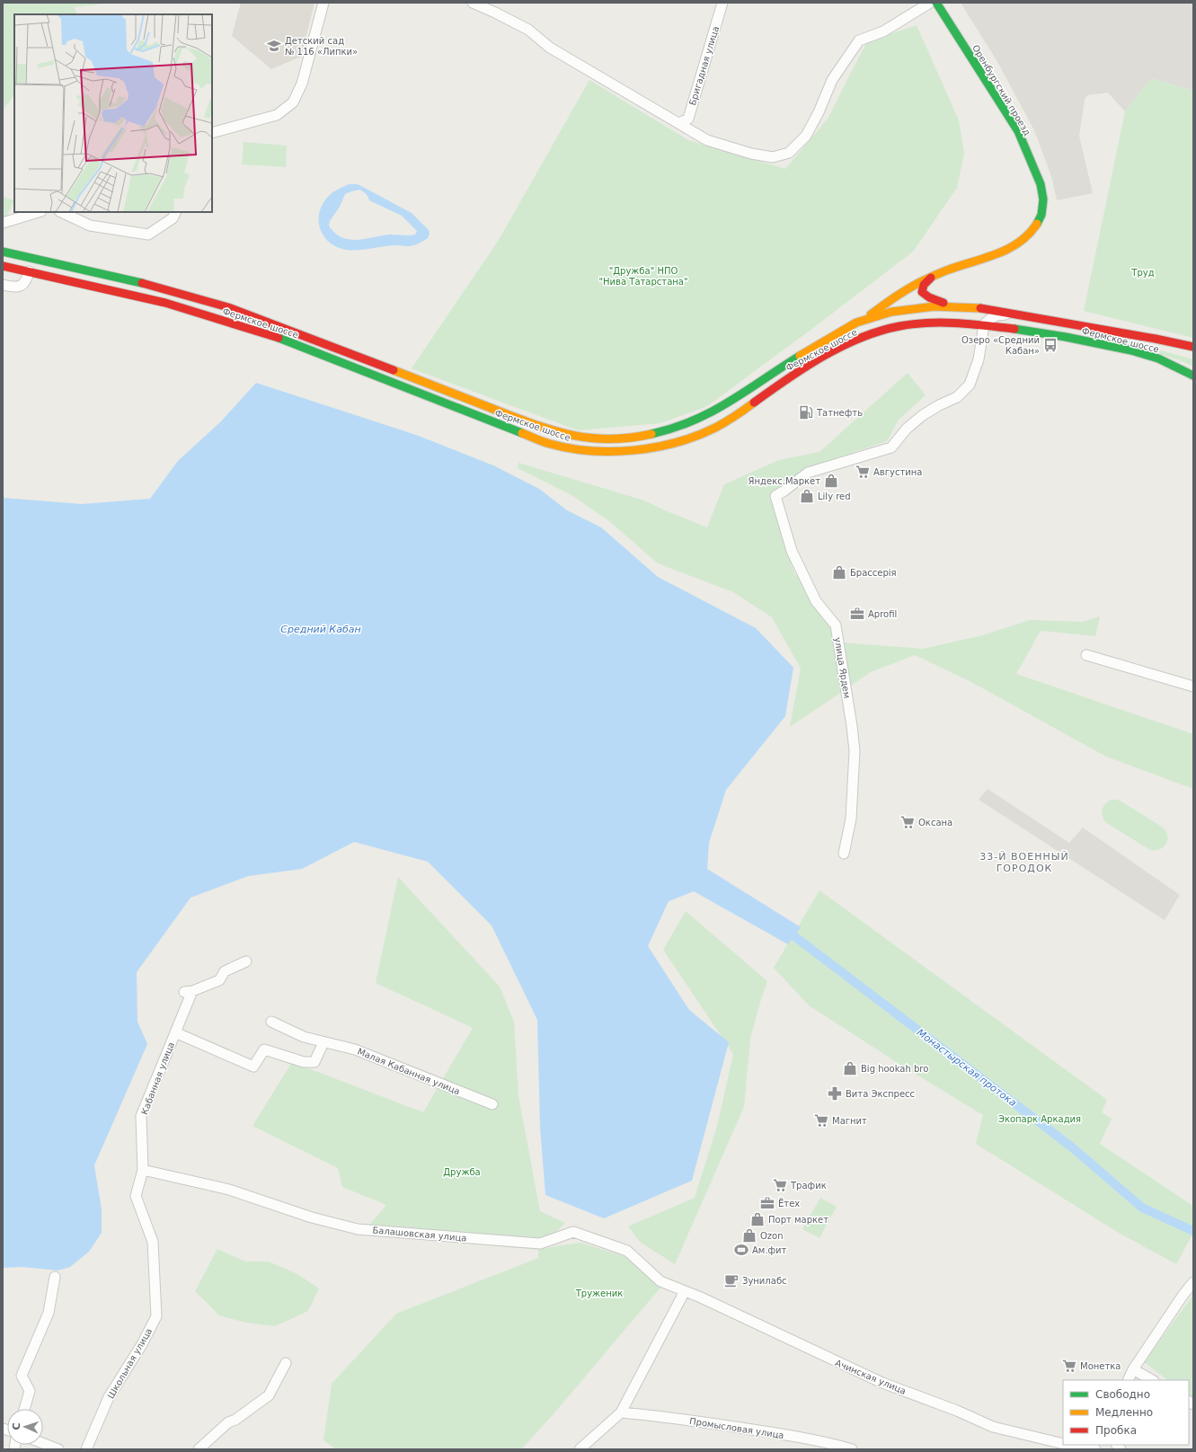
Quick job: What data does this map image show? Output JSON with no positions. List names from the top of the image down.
{
  "streets": {
    "main road": ["Оренбургский проезд", "Фермское шоссе"],
    "street": [
      "Бригадная улица",
      "улица Ярдем",
      "Малая Кабанная улица",
      "Кабанная улица",
      "Балашовская улица",
      "Школьная улица",
      "Ачинская улица",
      "Промысловая улица"
    ]
  },
  "crossings": [
    ["Оренбургский проезд", "Фермское шоссе"],
    ["Фермское шоссе", "улица Ярдем"],
    ["Кабанная улица", "Балашовская улица"],
    ["Кабанная улица", "Школьная улица"],
    ["Балашовская улица", "Школьная улица"],
    ["Балашовская улица", "Ачинская улица"]
  ],
  "districts": ["33-Й ВОЕННЫЙ ГОРОДОК"],
  "water": ["Средний Кабан", "Монастырская протока"],
  "parks": [
    "\"Дружба\" НПО \"Нива Татарстана\"",
    "Труд",
    "Экопарк Аркадия",
    "Дружба",
    "Труженик"
  ],
  "places": {
    "school or university": ["Детский сад № 116 «Липки»"],
    "bus stop": ["Озеро «Средний Кабан»"],
    "fuel station": ["Татнефть"],
    "supermarket": [
      "Августина",
      "Оксана",
      "Магнит",
      "Трафик",
      "Монетка"
    ],
    "shop": [
      "Яндекс.Маркет",
      "Lily red",
      "Брассерiя",
      "Big hookah bro",
      "Порт маркет",
      "Ozon"
    ],
    "office": ["Aprofil", "Ётех"],
    "pharmacy": ["Вита Экспресс"],
    "sports": ["Ам.фит"],
    "cafe": ["Зунилабс"]
  },
  "legend": ["Свободно", "Медленно", "Пробка"],
  "north": "left"
}
